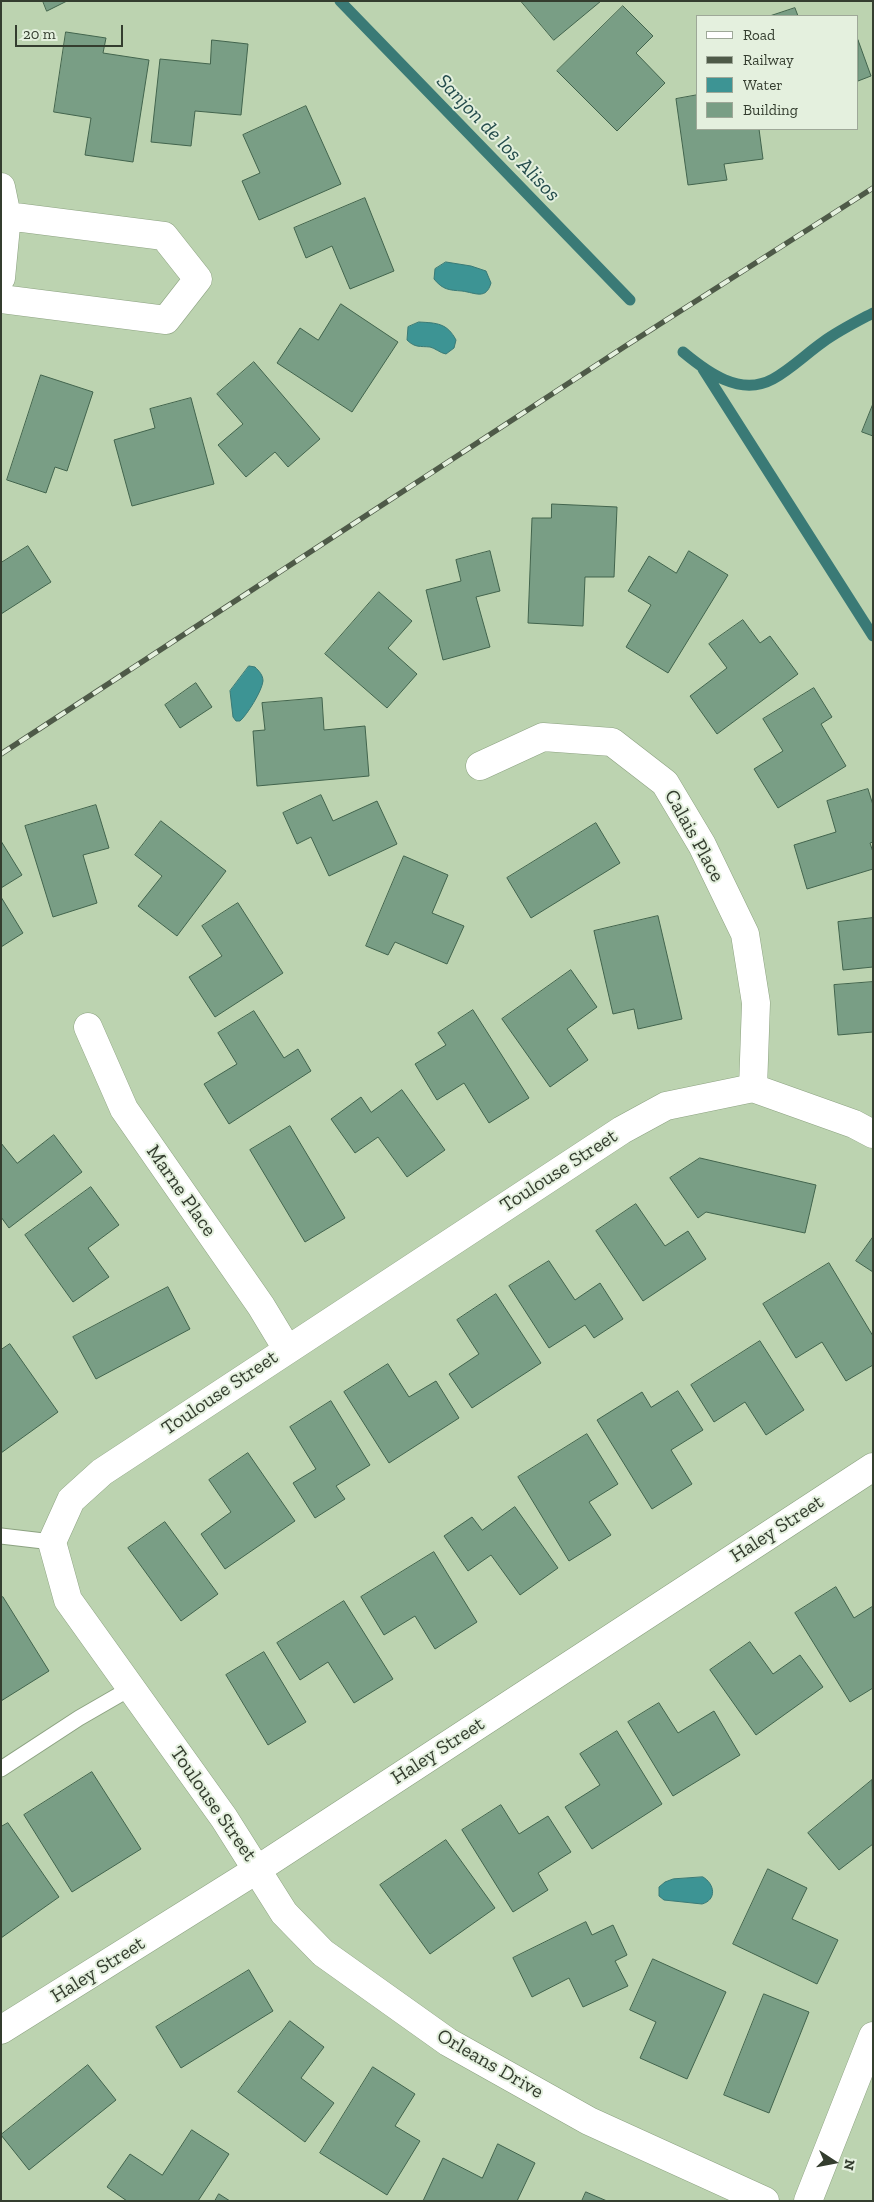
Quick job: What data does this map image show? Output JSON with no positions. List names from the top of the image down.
{
  "streets": {
    "street": [
      "Calais Place",
      "Toulouse Street",
      "Marne Place",
      "Haley Street",
      "Orleans Drive"
    ]
  },
  "crossings": [
    ["Calais Place", "Toulouse Street"],
    ["Toulouse Street", "Marne Place"],
    ["Toulouse Street", "Haley Street"],
    ["Toulouse Street", "Orleans Drive"],
    ["Haley Street", "Orleans Drive"]
  ],
  "water": ["Sanjon de los Alisos"],
  "legend": [
    "Road",
    "Railway",
    "Water",
    "Building"
  ],
  "scale_bar": "20 m",
  "north": "right"
}
